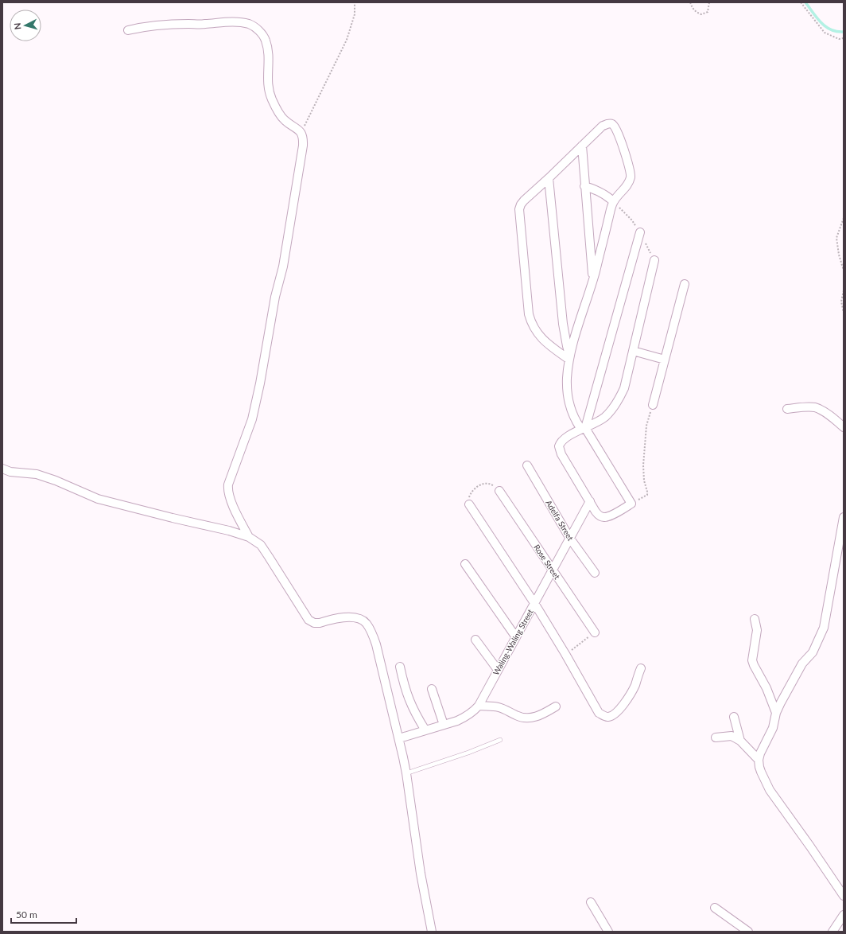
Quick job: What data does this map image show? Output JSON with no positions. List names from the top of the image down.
{
  "streets": {
    "street": ["Adelfa Street", "Rose Street", "Waling-Waling Street"]
  },
  "crossings": [
    ["Adelfa Street", "Waling-Waling Street"],
    ["Rose Street", "Waling-Waling Street"]
  ],
  "scale_bar": "50 m",
  "north": "left"
}
